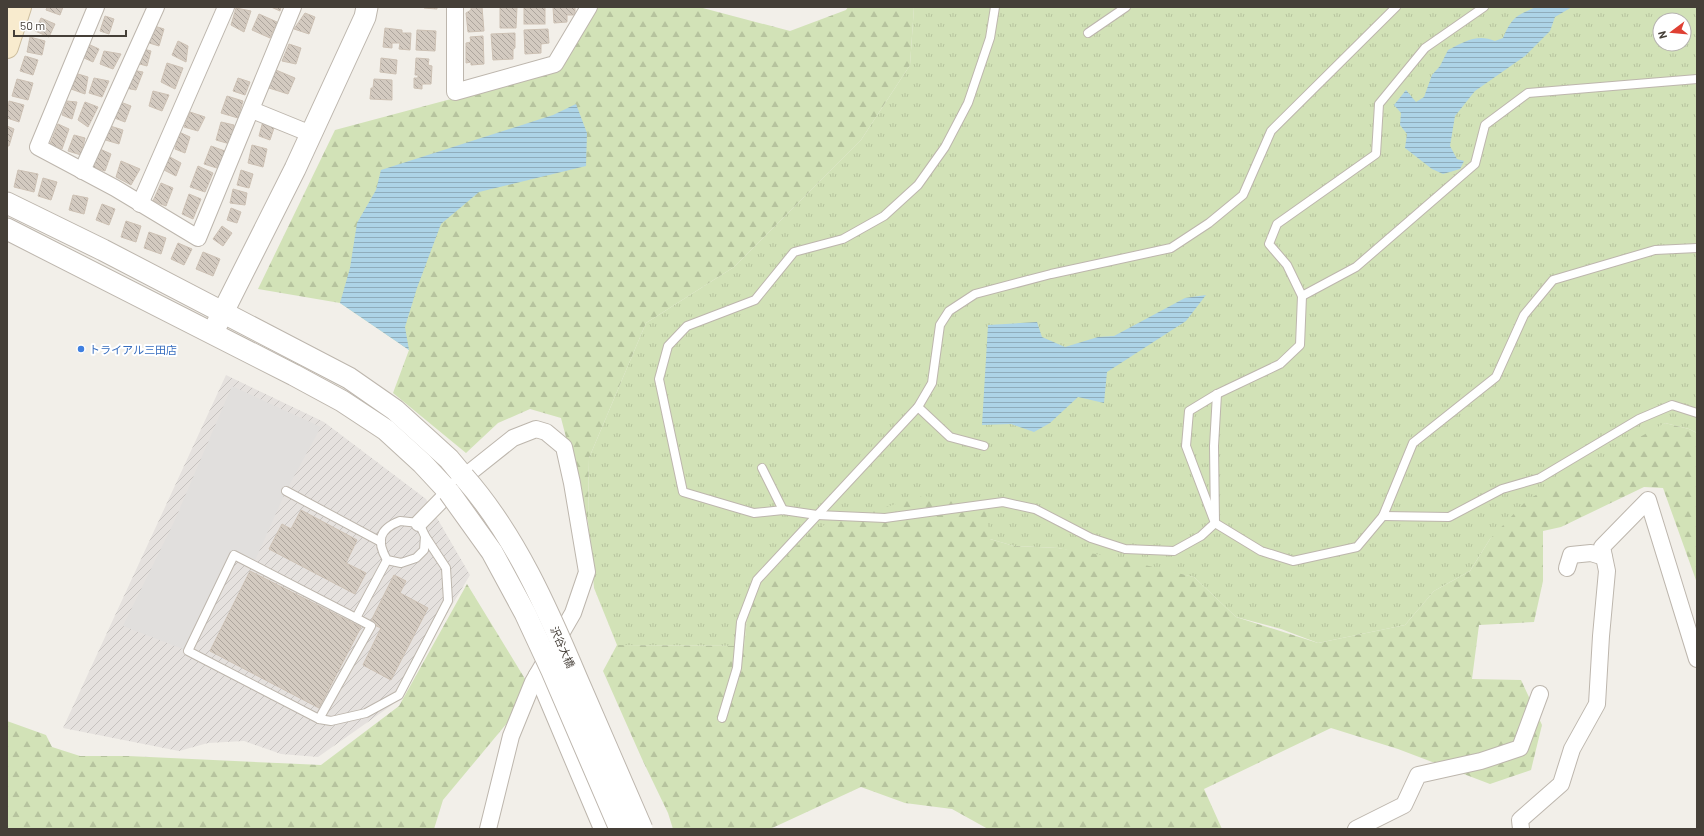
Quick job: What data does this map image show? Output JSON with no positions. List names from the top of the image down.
{
  "streets": {
    "street": ["沢谷大橋"]
  },
  "places": ["トライアル三田店"],
  "scale_bar": "50 m",
  "north": "left"
}
